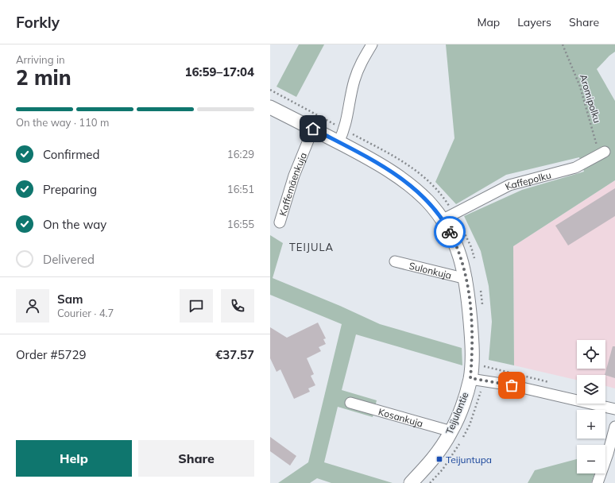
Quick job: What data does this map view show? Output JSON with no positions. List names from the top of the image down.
{
  "streets": {
    "street": [
      "Kaffepolku",
      "Kaffemäenkuja",
      "Sulonkuja",
      "Teijulantie",
      "Kosankuja"
    ],
    "path": ["Aromipolku"]
  },
  "crossings": [
    ["Aromipolku", "Kaffepolku"],
    ["Kaffepolku", "Teijulantie"],
    ["Kaffemäenkuja", "Teijulantie"],
    ["Sulonkuja", "Teijulantie"],
    ["Teijulantie", "Kosankuja"]
  ],
  "districts": ["TEIJULA"],
  "places": {
    "transit": ["Teijuntupa"]
  },
  "page": {
    "header": "Forkly",
    "nav": ["Map", "Layers", "Share"],
    "heading": ["2 min", "Arriving in", "16:59–17:04"],
    "panel": [
      "Sam",
      "Courier · 4.7",
      "Order #5729",
      "€37.57"
    ],
    "bar": "On the way · 110 m",
    "list": [
      ["Confirmed", "16:29"],
      ["Preparing", "16:51"],
      ["On the way", "16:55"],
      "Delivered"
    ],
    "map_buttons": ["+", "−"],
    "buttons": ["Help", "Share"]
  }
}
